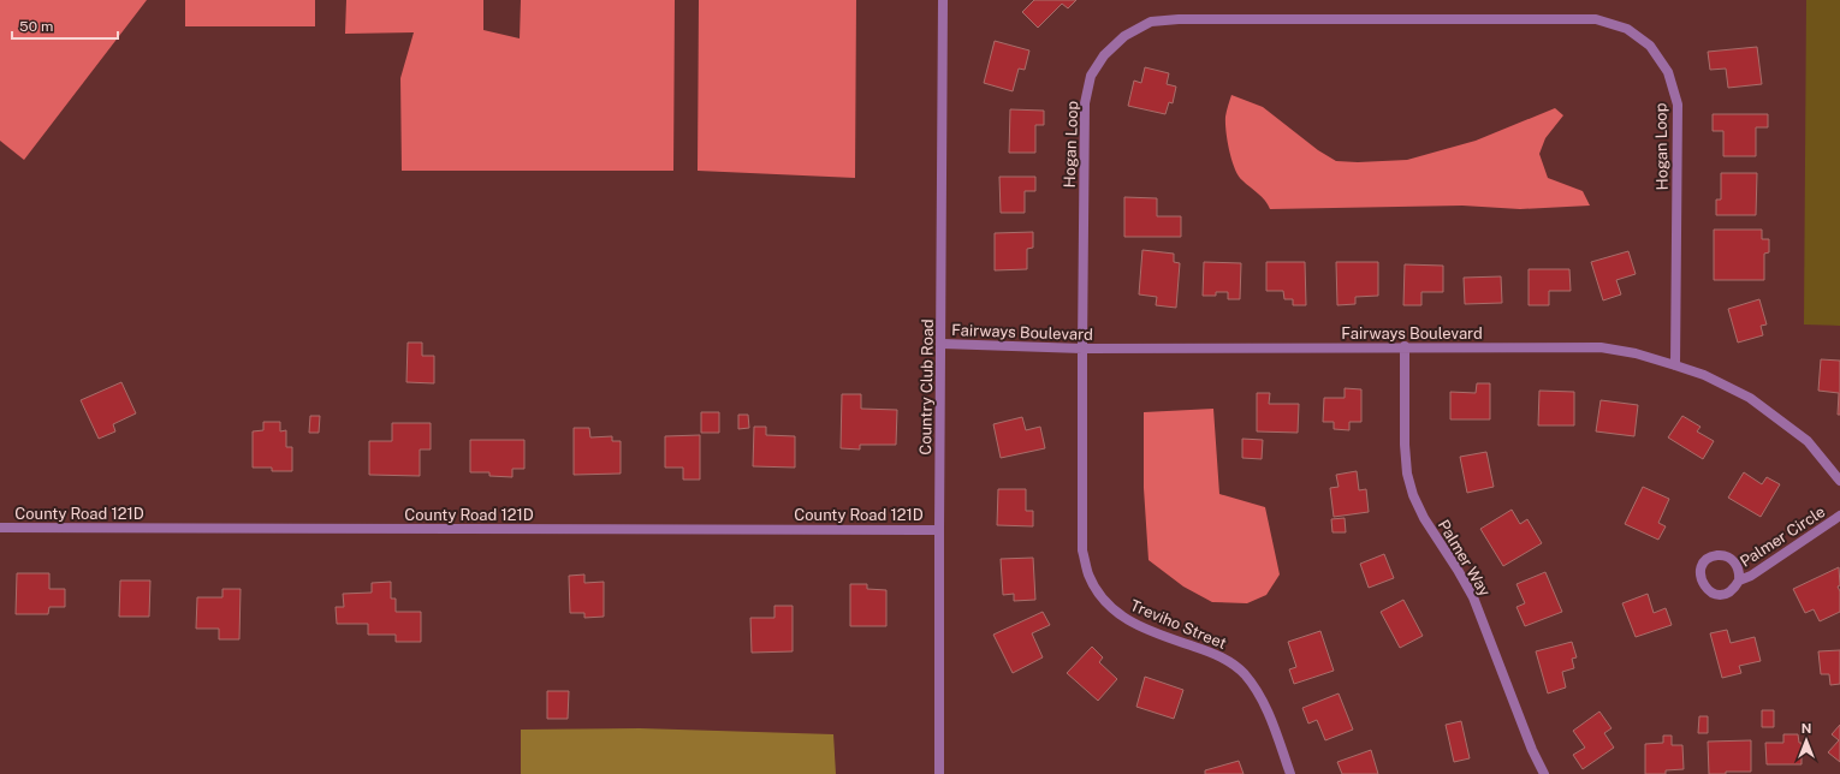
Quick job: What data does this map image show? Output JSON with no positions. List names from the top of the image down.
{
  "streets": {
    "street": [
      "Hogan Loop",
      "Fairways Boulevard",
      "Country Club Road",
      "County Road 121D",
      "Palmer Circle",
      "Palmer Way",
      "Treviho Street"
    ]
  },
  "crossings": [
    ["Hogan Loop", "Fairways Boulevard"],
    ["Hogan Loop", "Treviho Street"],
    ["Fairways Boulevard", "Country Club Road"],
    ["Fairways Boulevard", "Palmer Way"],
    ["Fairways Boulevard", "Treviho Street"],
    ["Country Club Road", "County Road 121D"]
  ],
  "scale_bar": "50 m",
  "north": "top"
}
